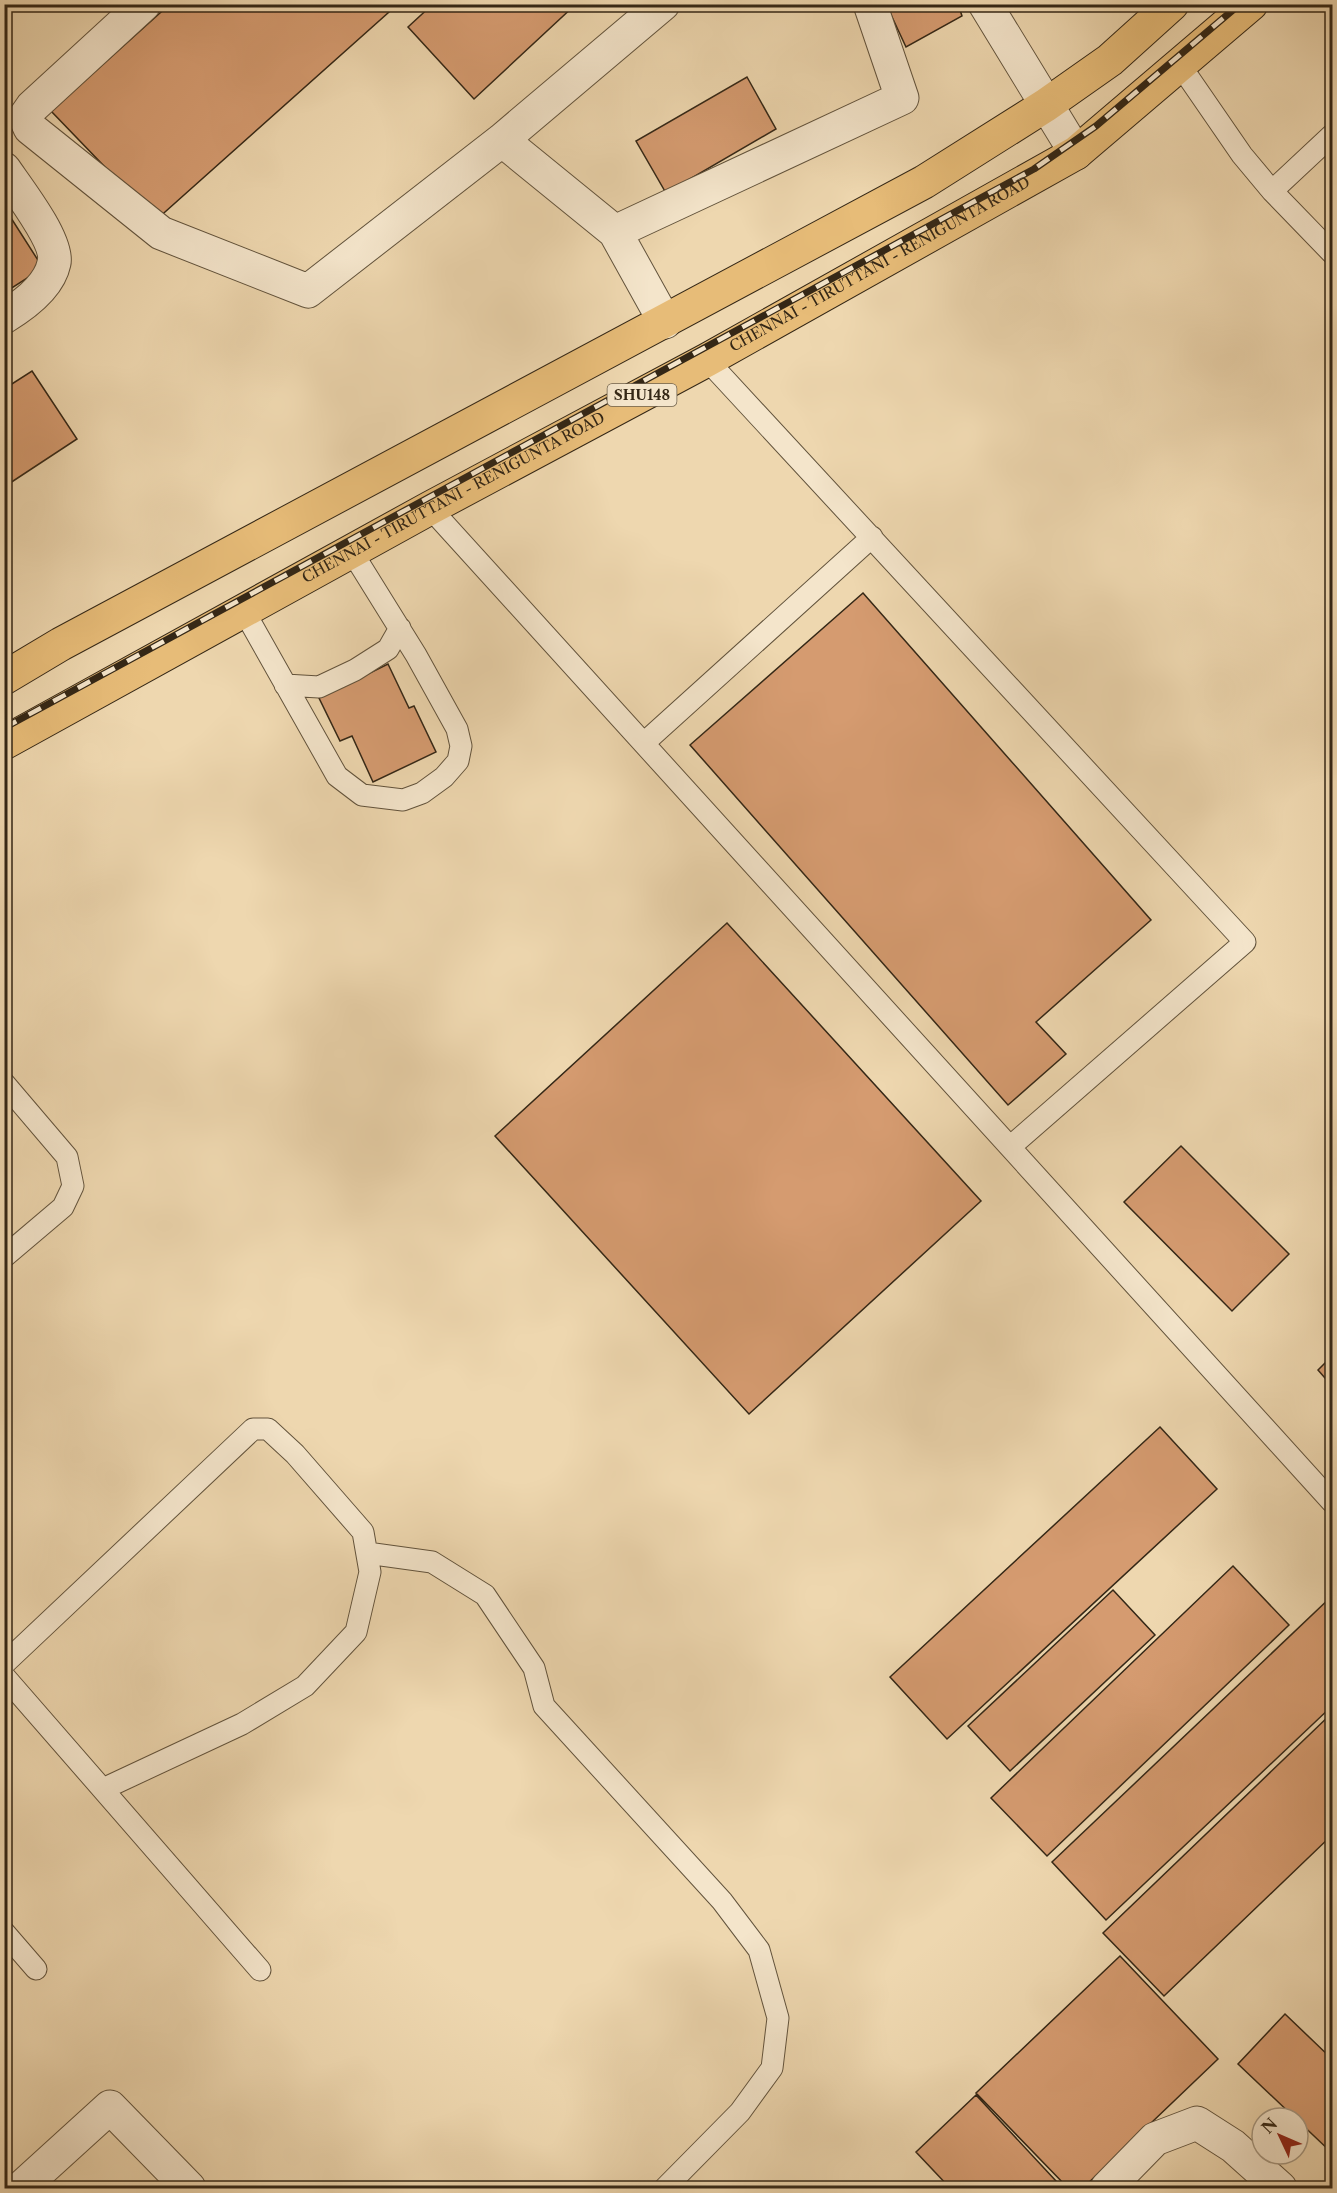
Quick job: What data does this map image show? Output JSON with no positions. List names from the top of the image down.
{
  "streets": {
    "main road": ["CHENNAI - TIRUTTANI - RENIGUNTA ROAD", "SHU148"]
  },
  "north": "top left"
}
